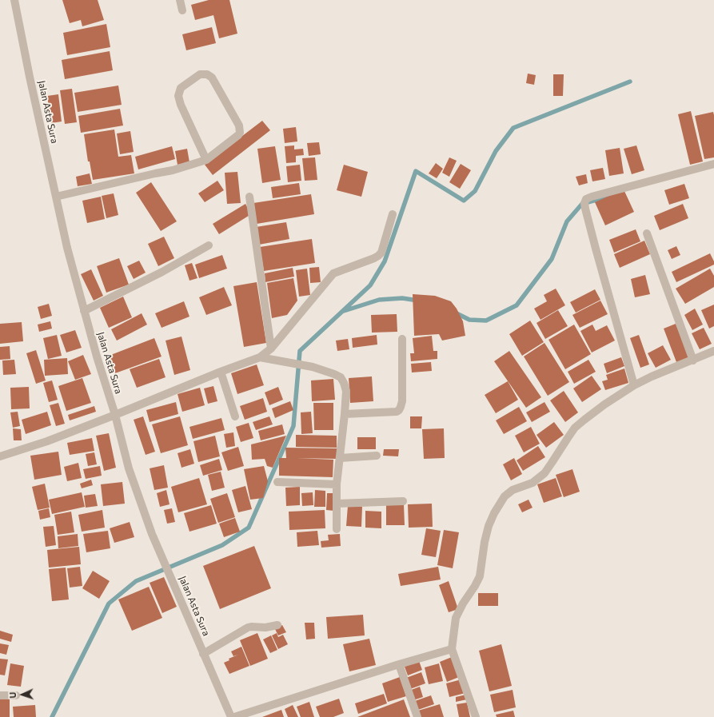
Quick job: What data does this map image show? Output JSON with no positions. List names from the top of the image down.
{
  "streets": {
    "street": ["Jalan Asta Sura"]
  },
  "north": "left"
}
